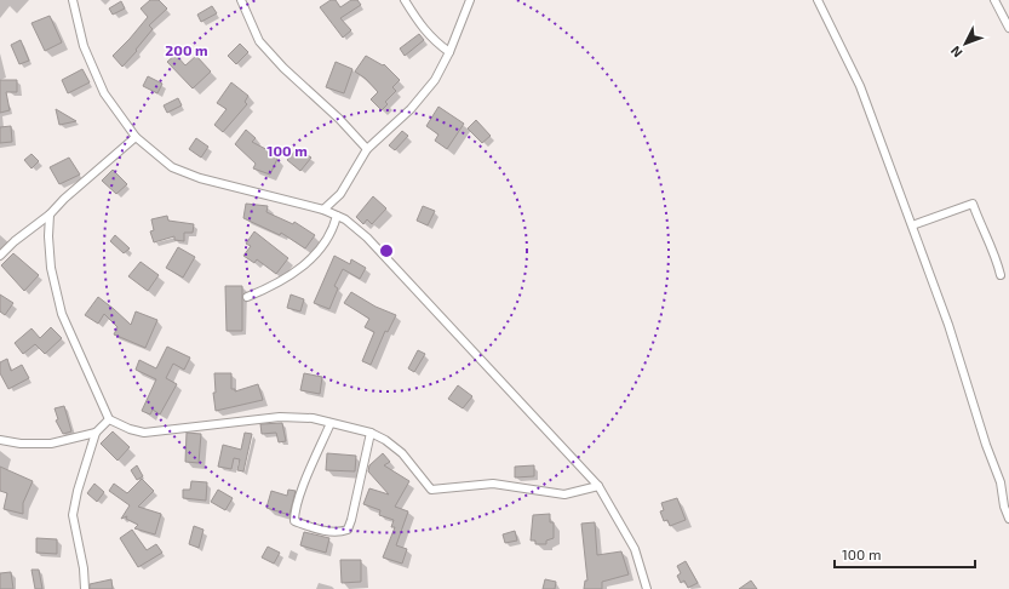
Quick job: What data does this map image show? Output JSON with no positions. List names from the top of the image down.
{
  "scale_bar": "100 m",
  "north": "bottom left",
  "rings": ["200 m", "100 m"]
}
